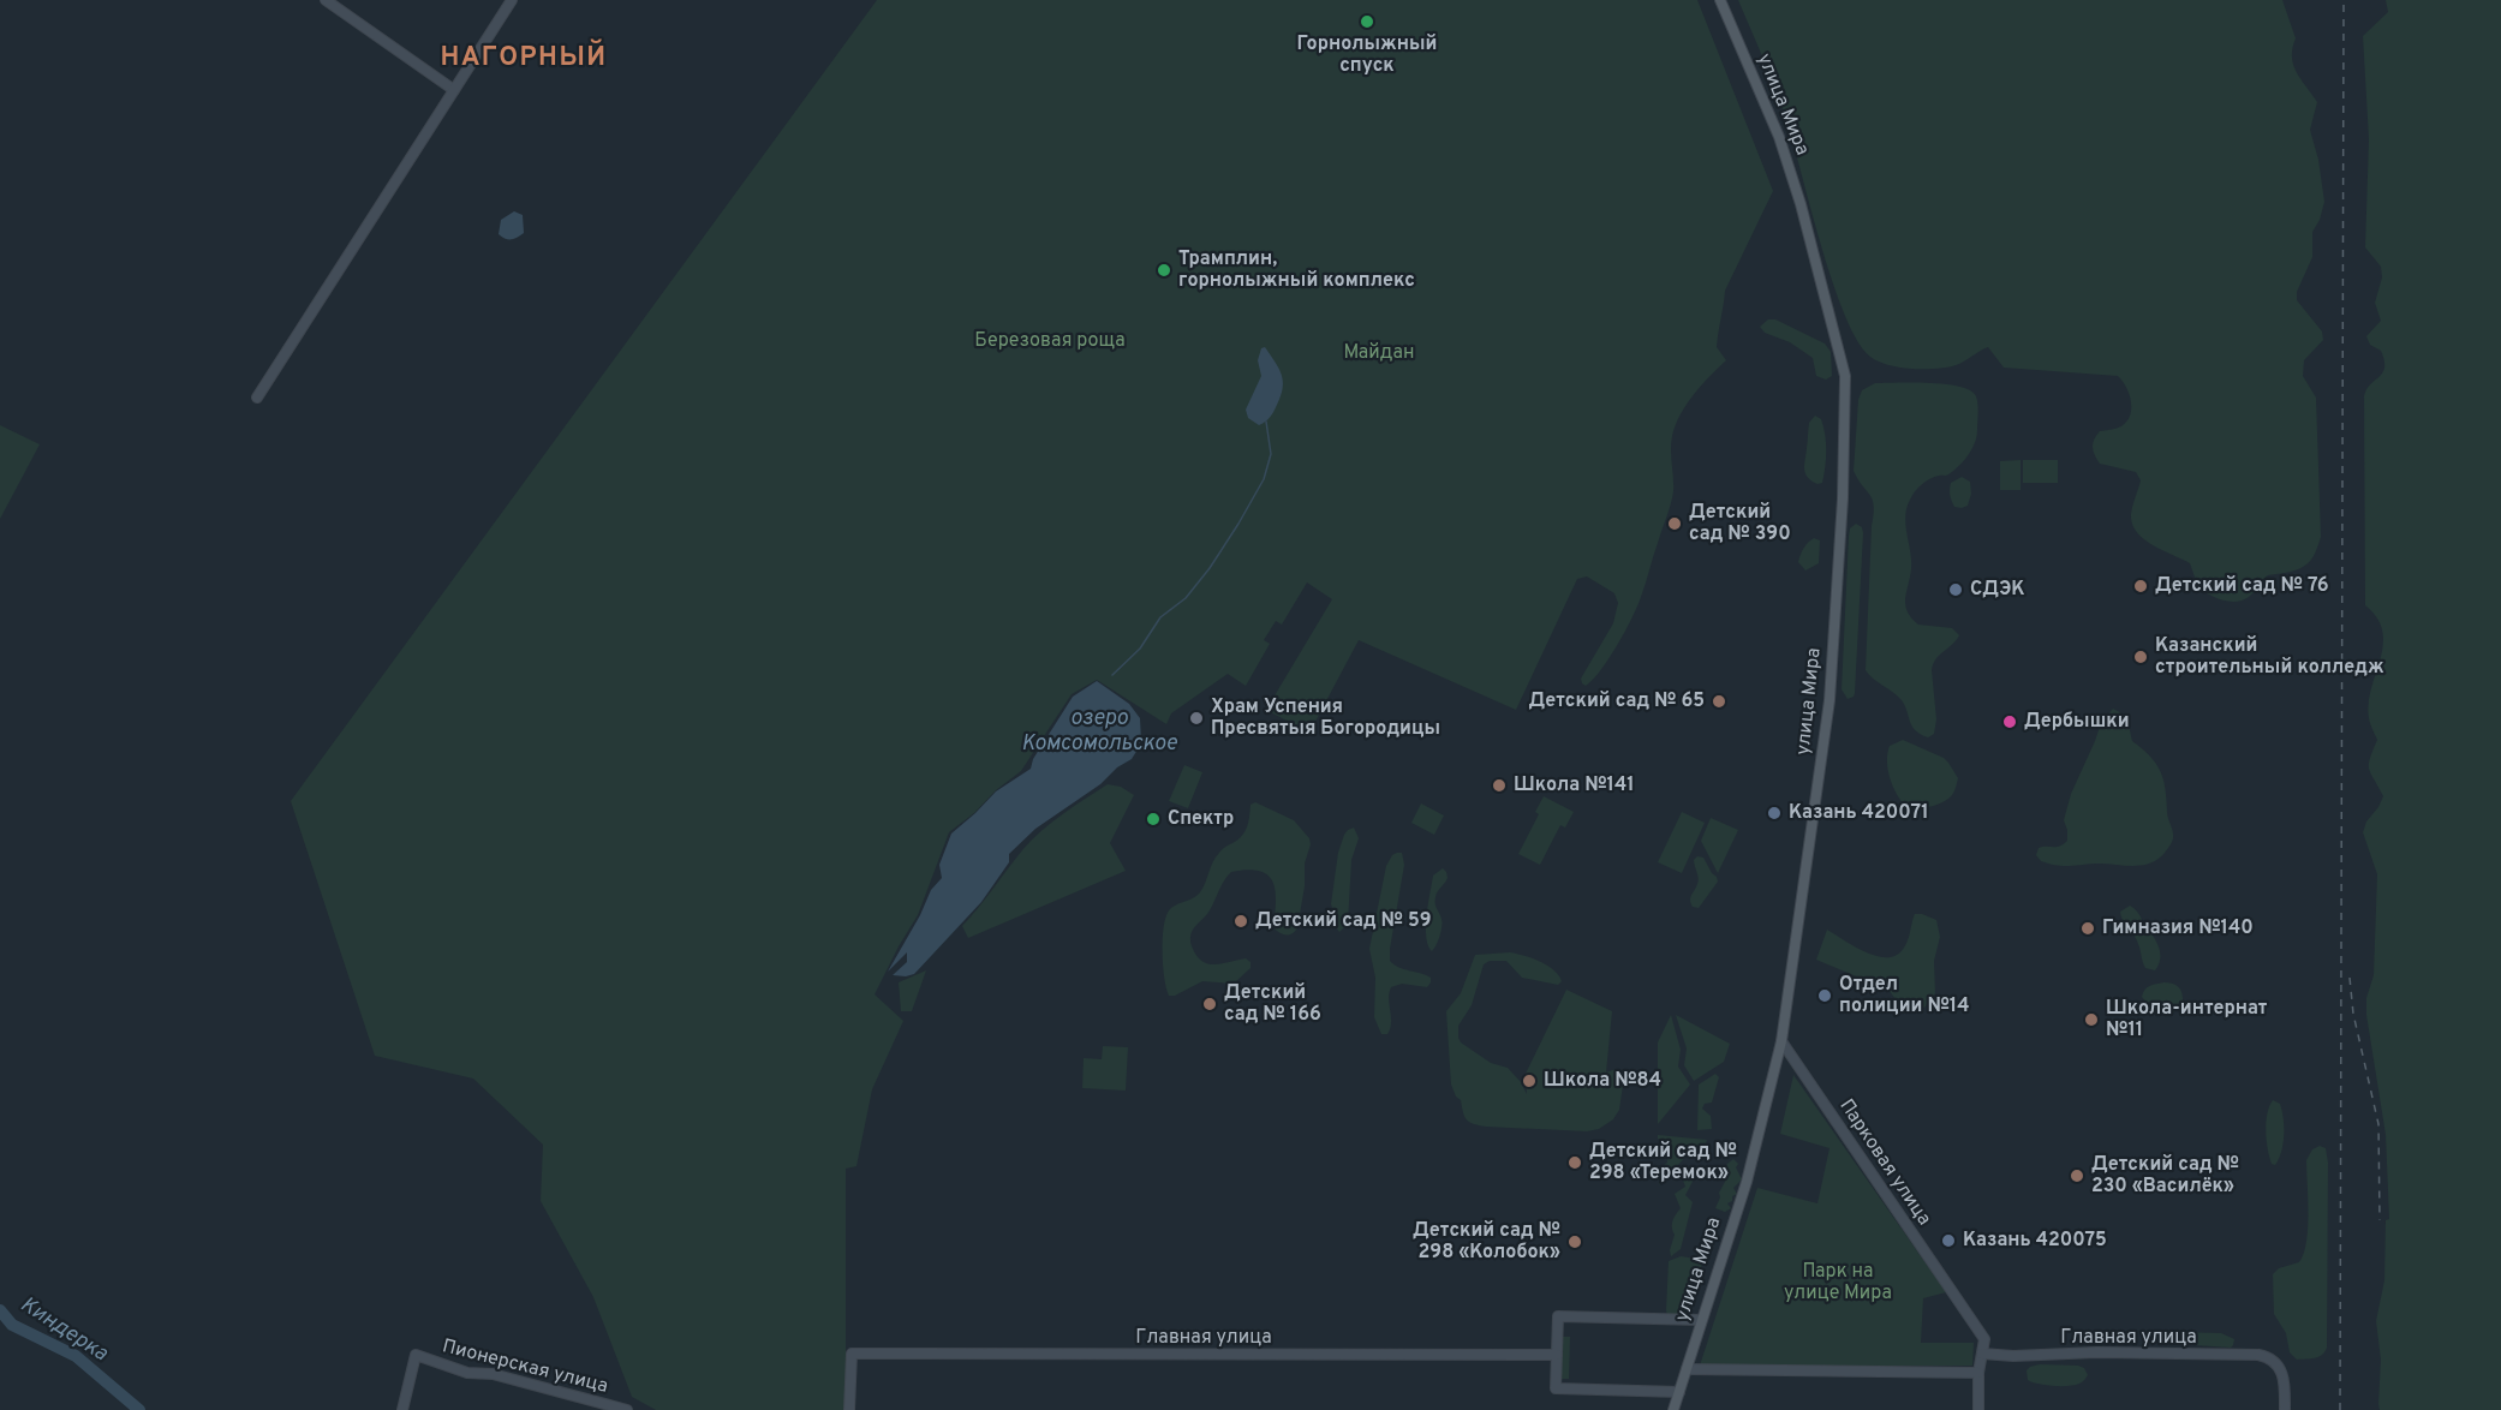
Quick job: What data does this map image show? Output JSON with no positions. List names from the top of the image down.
{
  "streets": {
    "main road": ["улица Мира"],
    "street": ["Парковая улица", "Главная улица", "Пионерская улица"]
  },
  "crossings": [
    ["улица Мира", "Парковая улица"],
    ["Парковая улица", "Главная улица"]
  ],
  "districts": ["НАГОРНЫЙ"],
  "water": ["озеро Комсомольское", "Киндерка"],
  "parks": ["Березовая роща", "Майдан", "Парк на улице Мира"],
  "places": [
    "Горнолыжный спуск",
    "Трамплин, горнолыжный комплекс",
    "Детский сад № 390",
    "Детский сад № 76",
    "СДЭК",
    "Казанский строительный колледж",
    "Детский сад № 65",
    "Храм Успения Пресвятыя Богородицы",
    "Дербышки",
    "Школа №141",
    "Казань 420071",
    "Спектр",
    "Детский сад № 59",
    "Гимназия №140",
    "Отдел полиции №14",
    "Детский сад № 166",
    "Школа-интернат №11",
    "Школа №84",
    "Детский сад № 298 «Теремок»",
    "Детский сад № 230 «Василёк»",
    "Казань 420075",
    "Детский сад № 298 «Колобок»"
  ]
}
